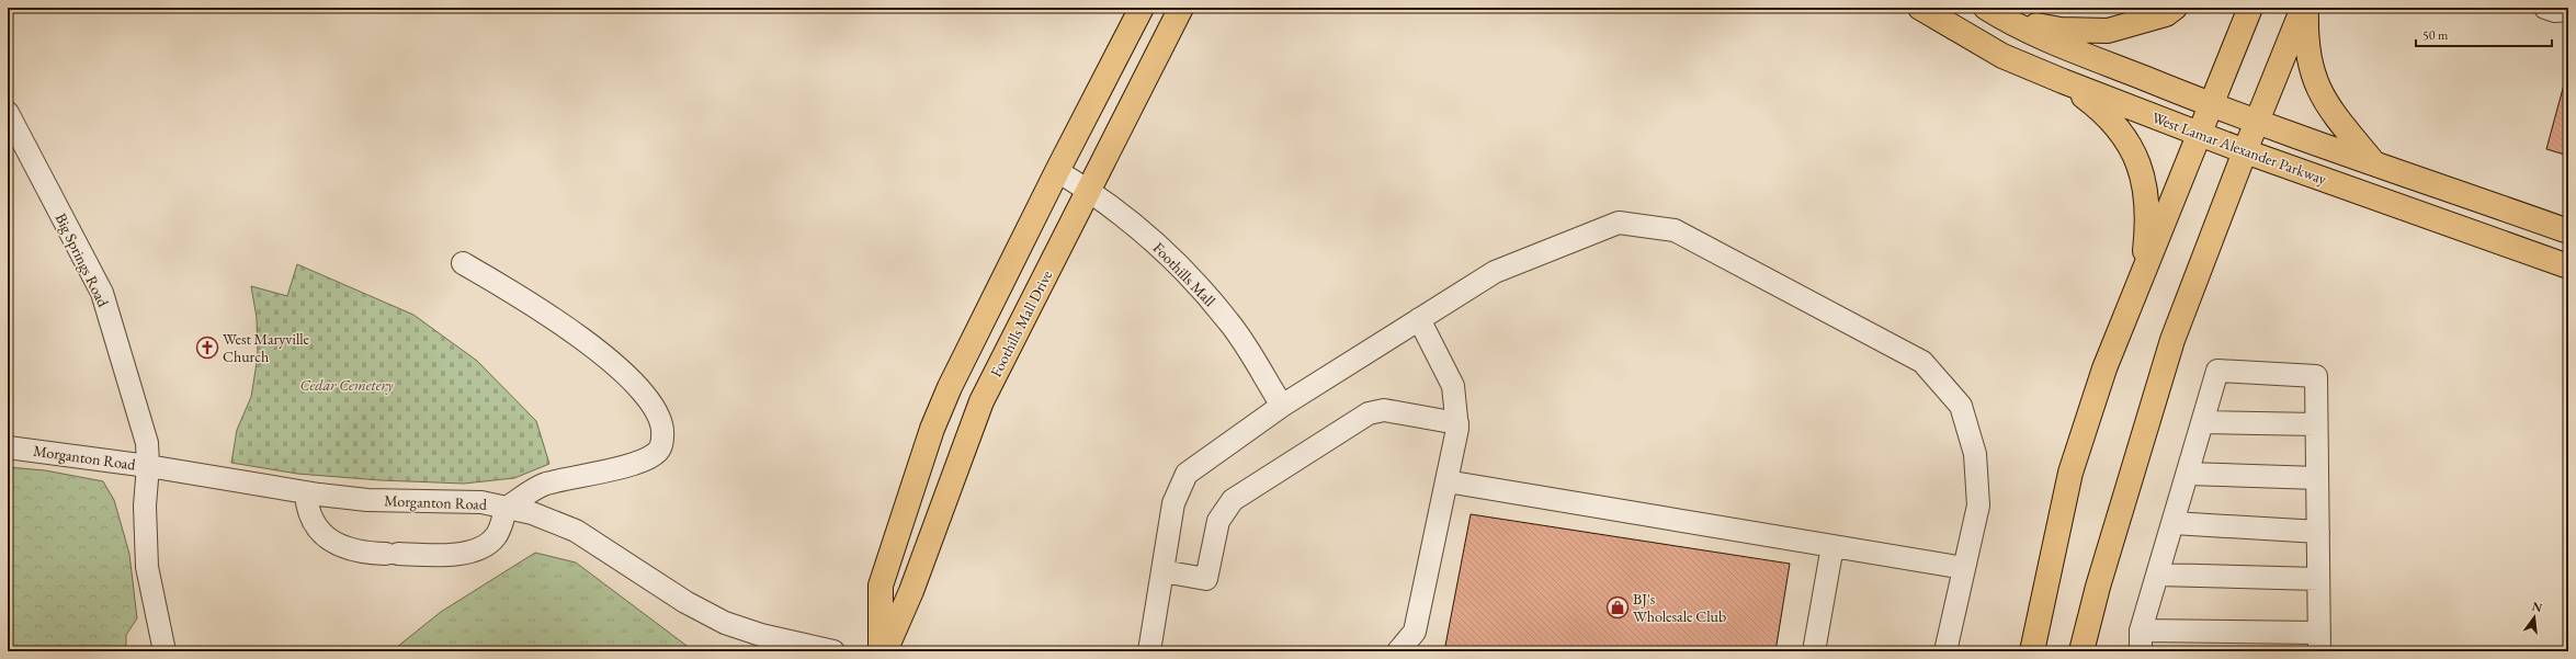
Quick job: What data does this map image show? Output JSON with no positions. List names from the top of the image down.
{
  "streets": {
    "main road": ["West Lamar Alexander Parkway", "Foothills Mall Drive"],
    "street": ["Big Springs Road", "Foothills Mall", "Morganton Road"]
  },
  "crossings": [
    ["Big Springs Road", "Morganton Road"],
    ["Foothills Mall", "Foothills Mall Drive"]
  ],
  "parks": ["Cedar Cemetery"],
  "places": {
    "church": ["West Maryville Church"],
    "shop": ["BJ's Wholesale Club"]
  },
  "scale_bar": "50 m",
  "north": "top"
}
